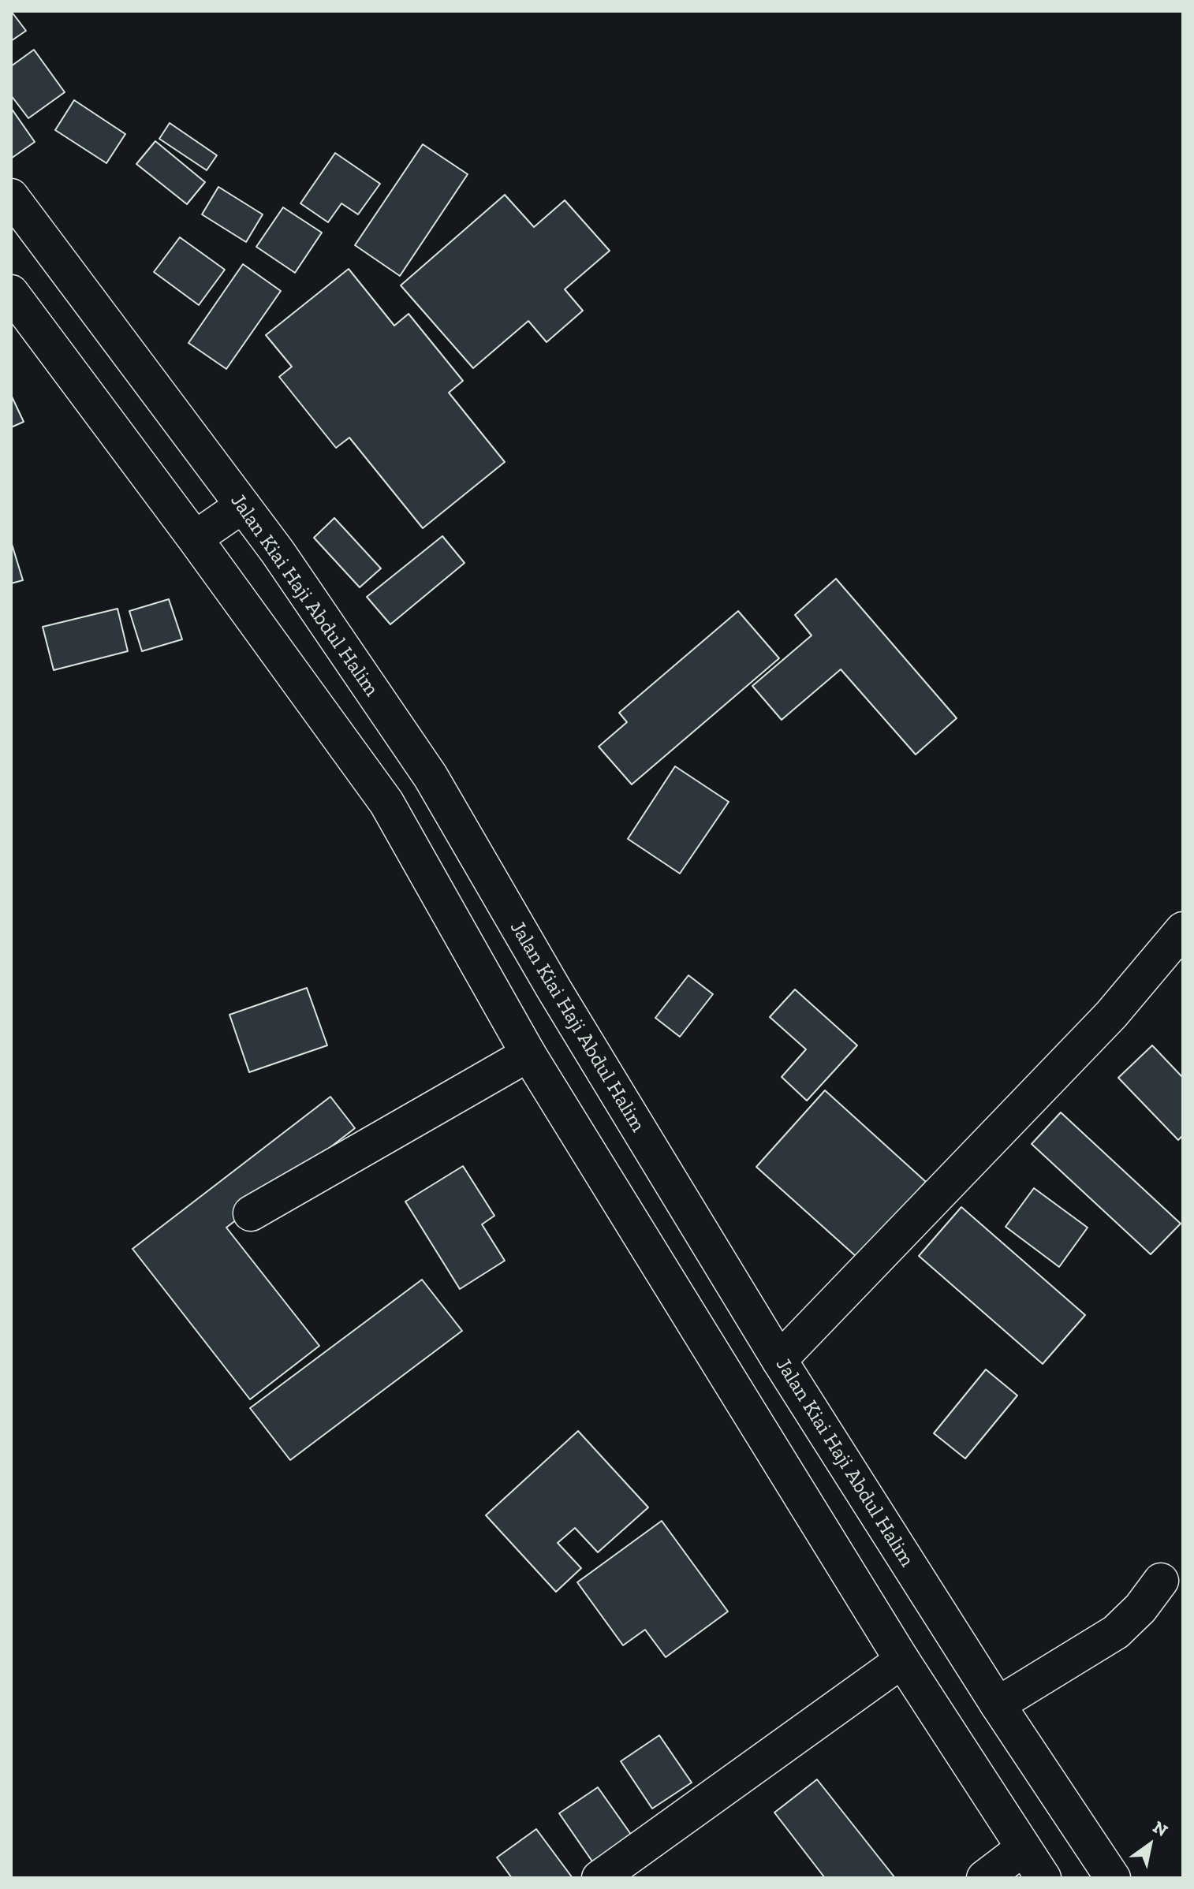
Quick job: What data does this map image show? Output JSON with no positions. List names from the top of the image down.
{
  "streets": {
    "main road": ["Jalan Kiai Haji Abdul Halim"]
  },
  "north": "top right"
}
